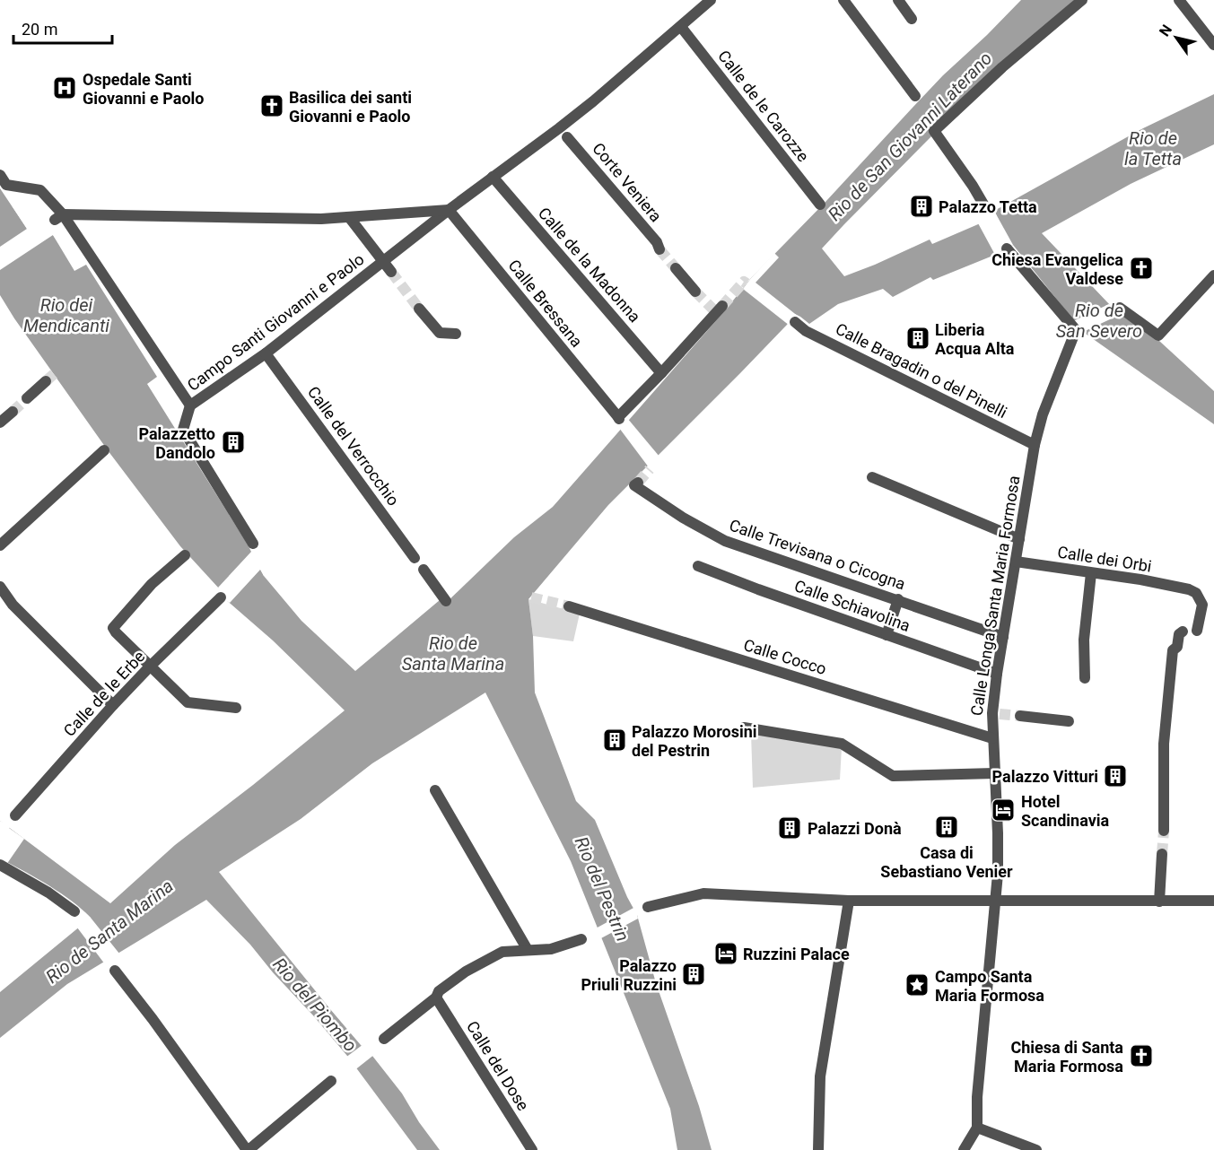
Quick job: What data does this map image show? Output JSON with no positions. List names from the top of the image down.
{
  "streets": {
    "street": [
      "Calle de le Carozze",
      "Corte Veniera",
      "Calle de la Madonna",
      "Calle Bressana",
      "Campo Santi Giovanni e Paolo",
      "Calle Bragadin o del Pinelli",
      "Calle del Verrocchio",
      "Calle Trevisana o Cicogna",
      "Calle dei Orbi",
      "Calle Longa Santa Maria Formosa",
      "Calle Schiavolina",
      "Calle Cocco",
      "Calle de le Erbe",
      "Calle del Dose"
    ]
  },
  "crossings": [
    ["Calle de le Carozze", "Campo Santi Giovanni e Paolo"],
    ["Corte Veniera", "Campo Santi Giovanni e Paolo"],
    ["Calle de la Madonna", "Calle Bressana"],
    ["Calle de la Madonna", "Campo Santi Giovanni e Paolo"],
    ["Calle Bressana", "Campo Santi Giovanni e Paolo"],
    ["Campo Santi Giovanni e Paolo", "Calle del Verrocchio"],
    ["Calle Bragadin o del Pinelli", "Calle Longa Santa Maria Formosa"],
    ["Calle Trevisana o Cicogna", "Calle Longa Santa Maria Formosa"],
    ["Calle dei Orbi", "Calle Longa Santa Maria Formosa"],
    ["Calle Longa Santa Maria Formosa", "Calle Schiavolina"],
    ["Calle Longa Santa Maria Formosa", "Calle Cocco"]
  ],
  "water": [
    "Rio de San Giovanni Laterano",
    "Rio de la Tetta",
    "Rio dei Mendicanti",
    "Rio de San Severo",
    "Rio de Santa Marina",
    "Rio del Pestrin",
    "Rio del Piombo"
  ],
  "places": {
    "hospital": ["Ospedale Santi Giovanni e Paolo"],
    "church": ["Basilica dei santi Giovanni e Paolo", "Chiesa Evangelica Valdese", "Chiesa di Santa Maria Formosa"],
    "building": [
      "Palazzo Tetta",
      "Liberia Acqua Alta",
      "Palazzetto Dandolo",
      "Palazzo Morosini del Pestrin",
      "Palazzo Vitturi",
      "Casa di Sebastiano Venier",
      "Palazzi Donà",
      "Palazzo Priuli Ruzzini"
    ],
    "hotel": ["Hotel Scandinavia", "Ruzzini Palace"],
    "place": ["Campo Santa Maria Formosa"]
  },
  "scale_bar": "20 m",
  "north": "top left"
}
